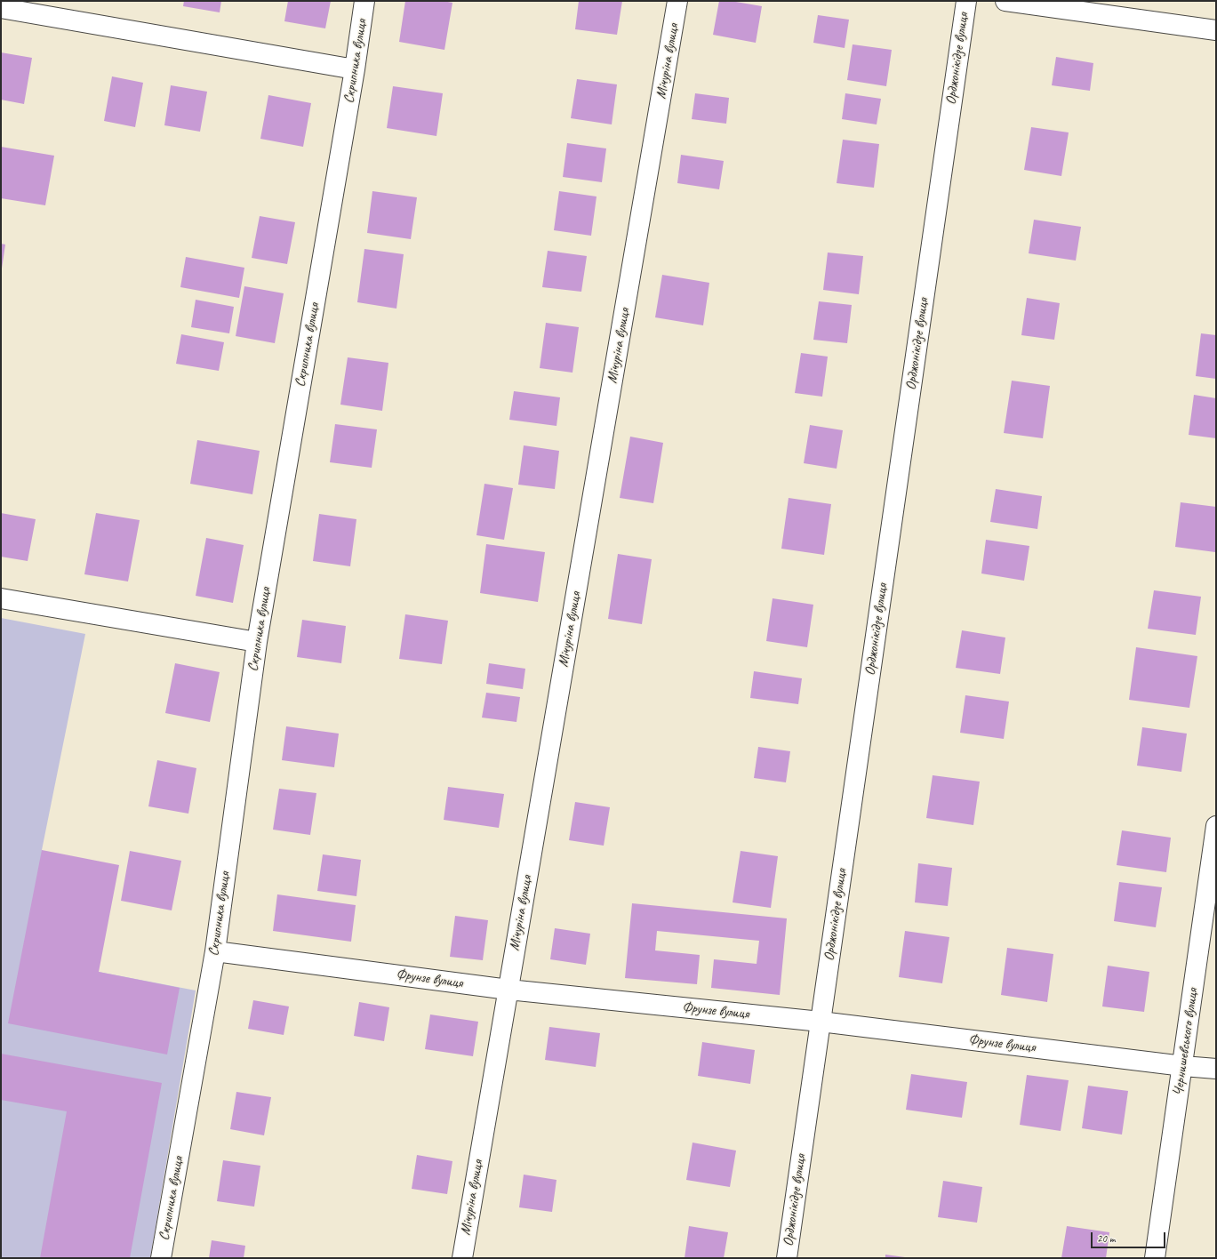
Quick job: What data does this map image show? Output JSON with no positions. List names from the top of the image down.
{
  "streets": {
    "street": [
      "Орджонікідзе вулиця",
      "Скрипника вулиця",
      "Мічуріна вулиця",
      "Фрунзе вулиця",
      "Чернишевського вулиця"
    ]
  },
  "crossings": [
    ["Орджонікідзе вулиця", "Фрунзе вулиця"],
    ["Скрипника вулиця", "Фрунзе вулиця"],
    ["Мічуріна вулиця", "Фрунзе вулиця"],
    ["Фрунзе вулиця", "Чернишевського вулиця"]
  ],
  "scale_bar": "20 m"
}
